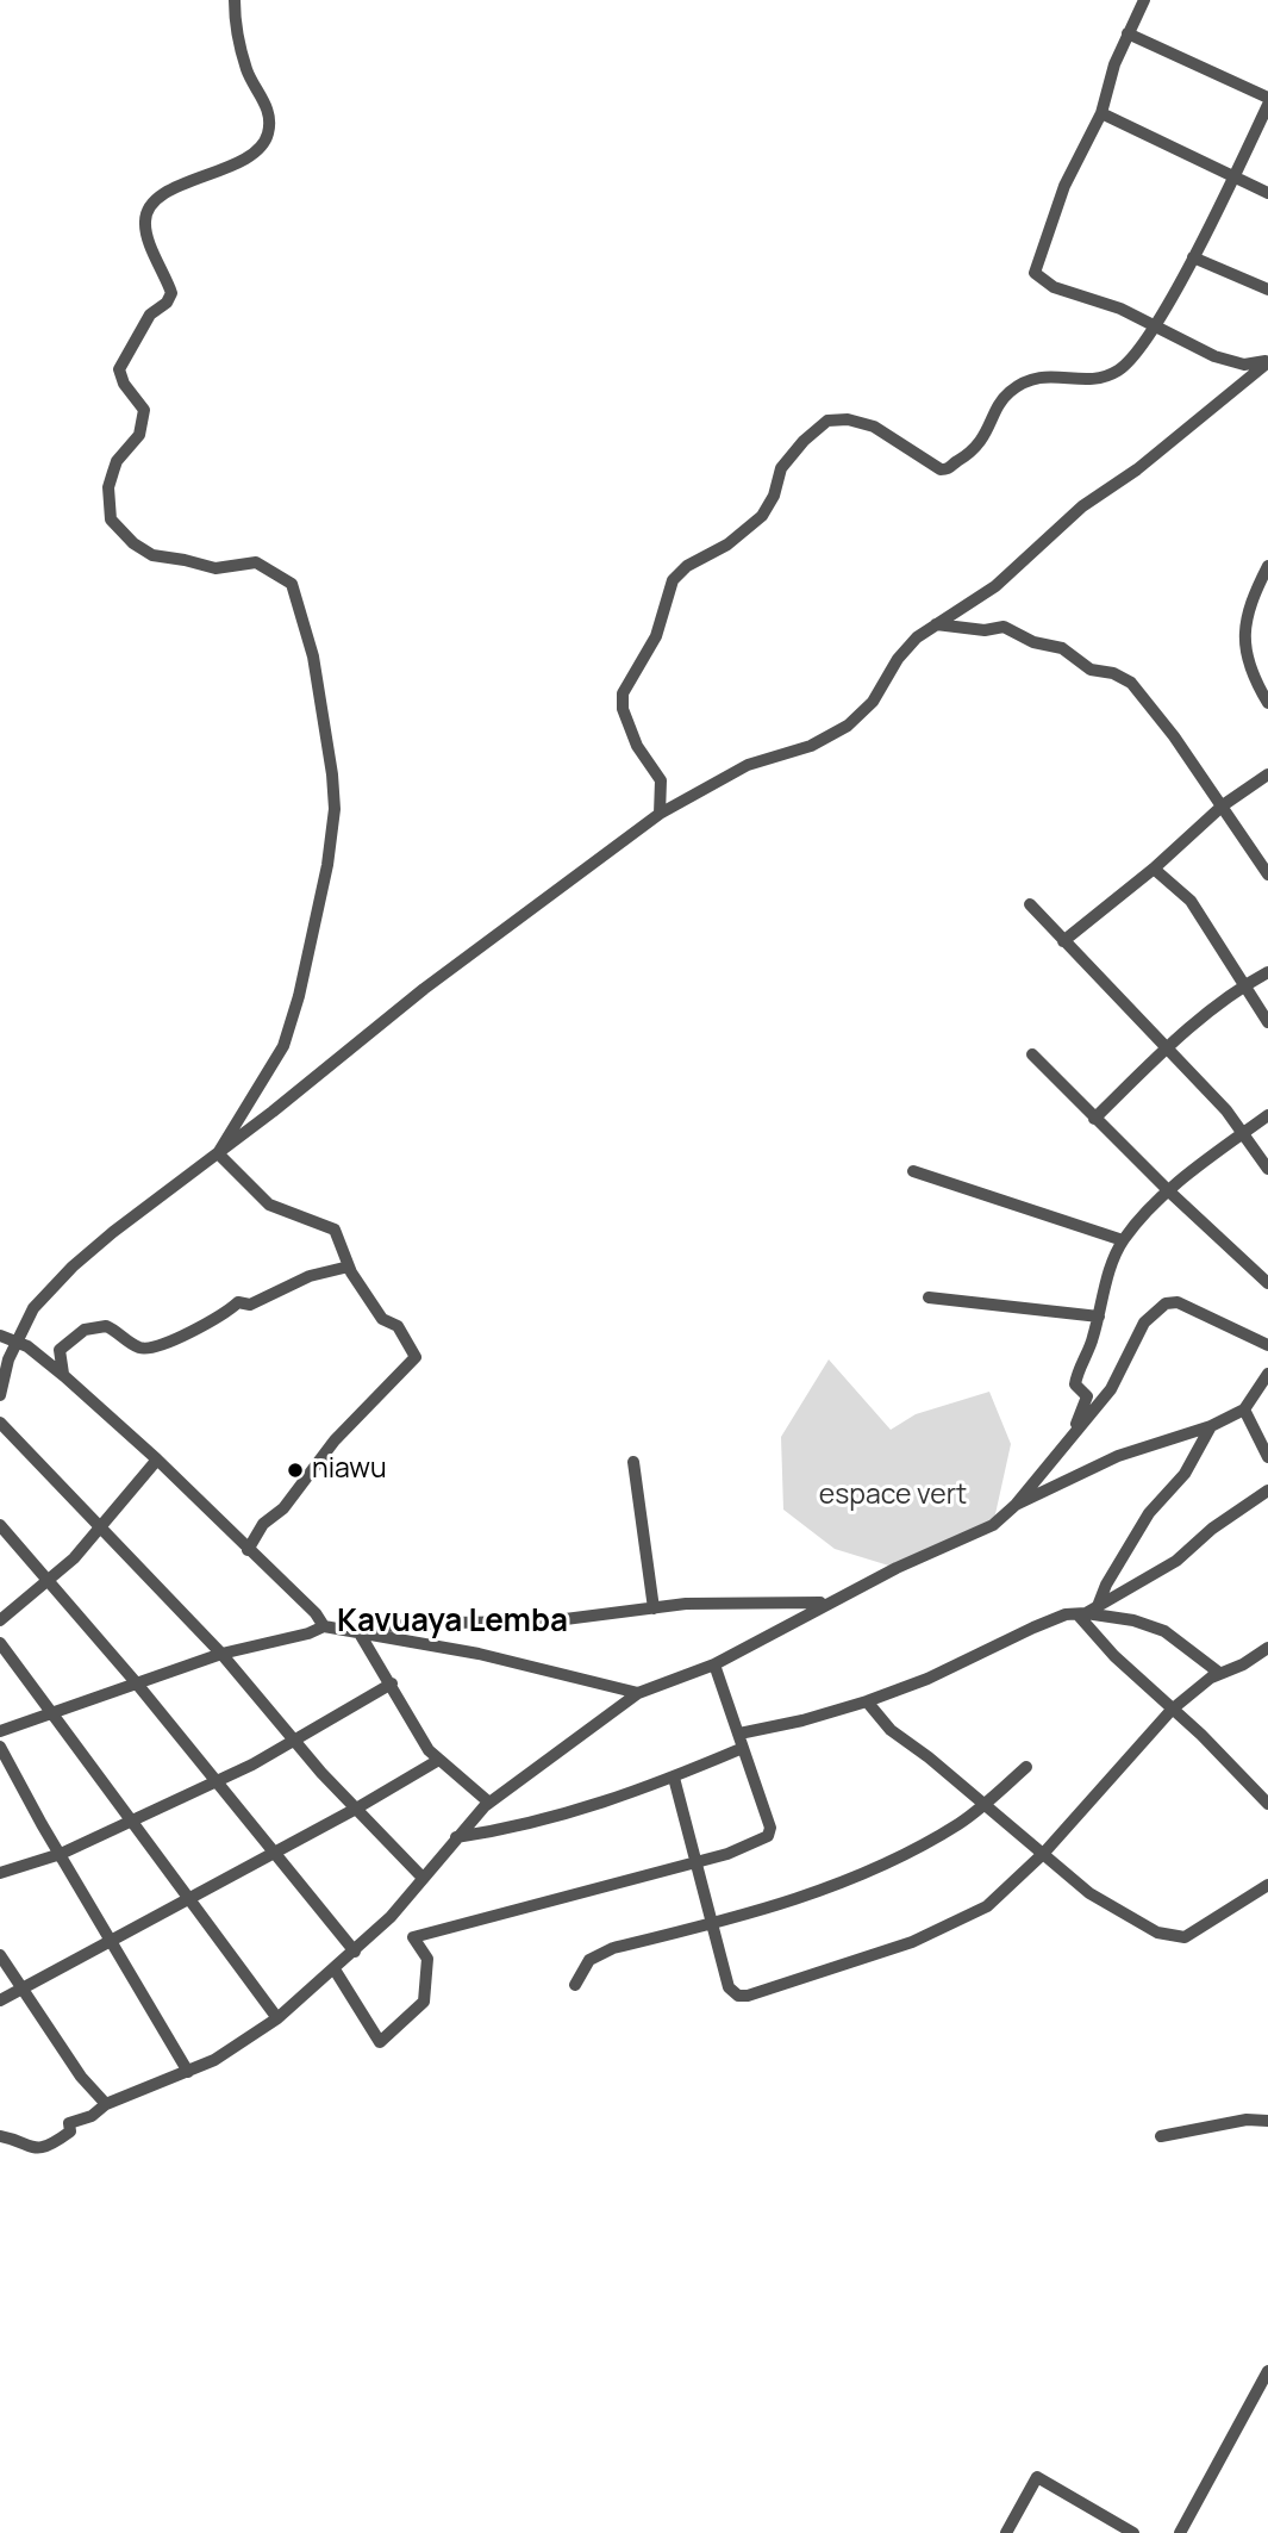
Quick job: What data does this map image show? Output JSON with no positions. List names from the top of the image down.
{
  "districts": ["Kavuaya Lemba"],
  "parks": ["espace vert"],
  "places": ["niawu"]
}
